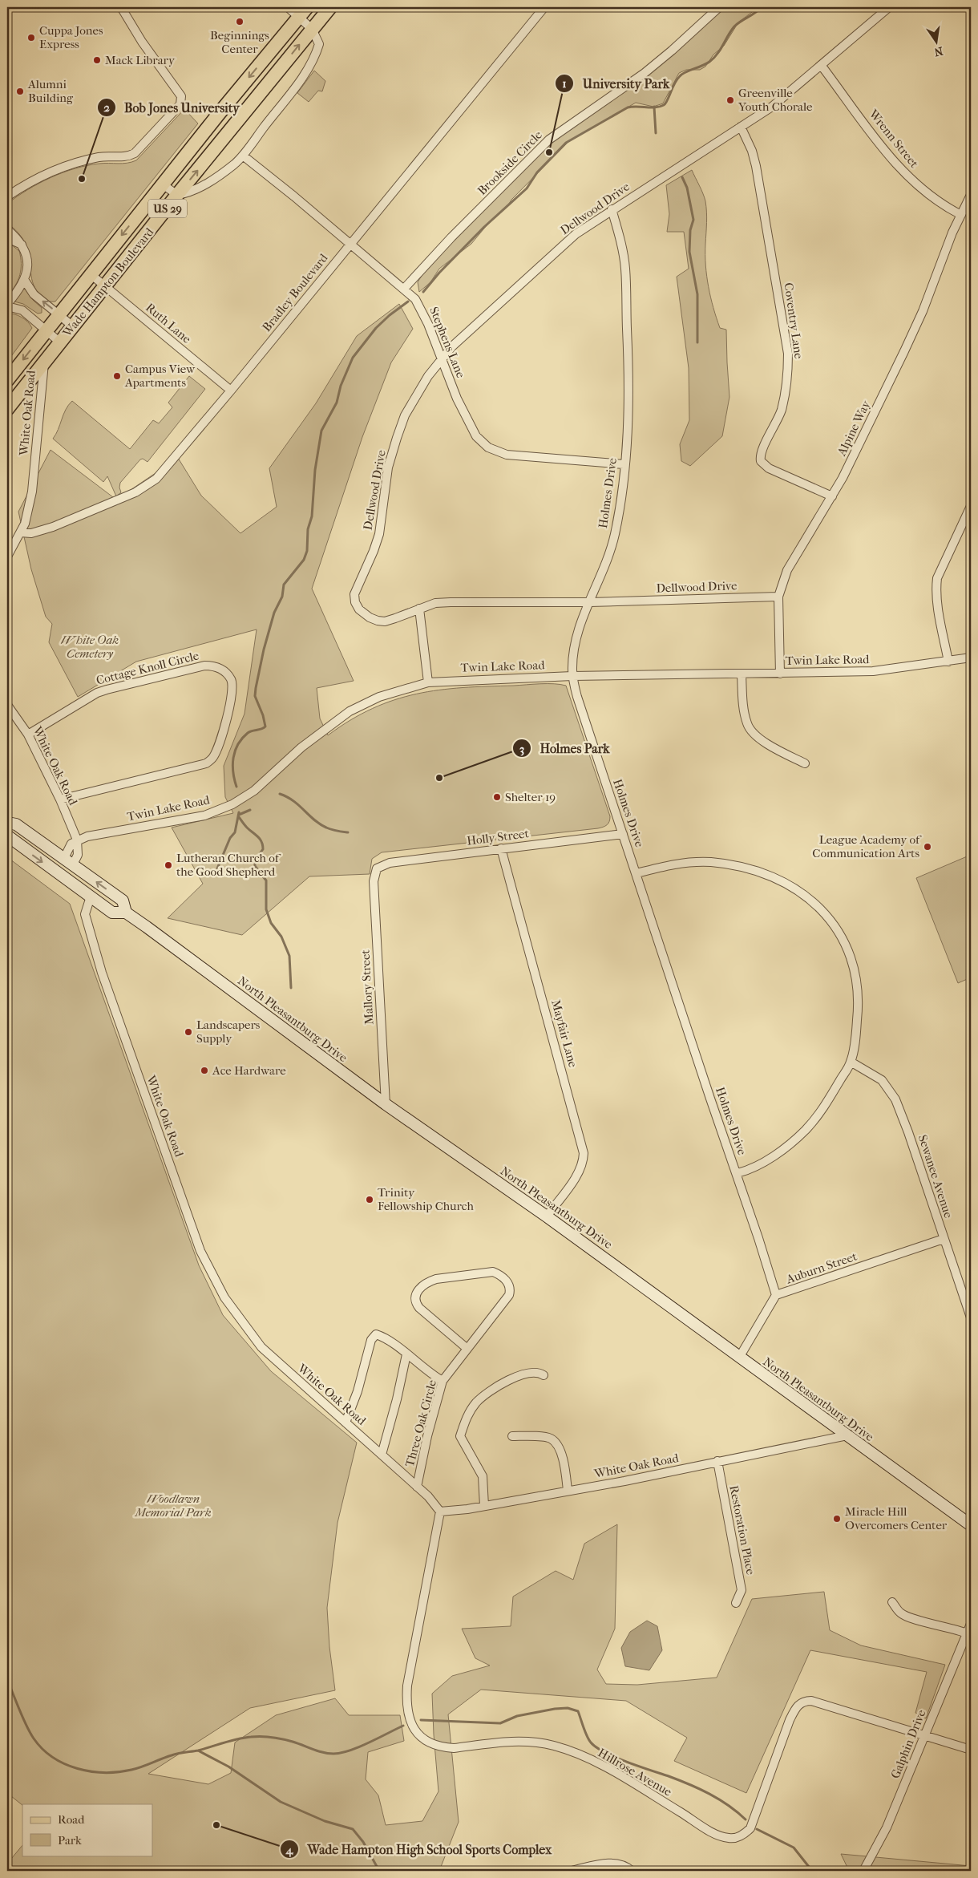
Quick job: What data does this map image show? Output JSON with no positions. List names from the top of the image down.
{
  "streets": {
    "main road": ["US 29", "Wade Hampton Boulevard", "North Pleasantburg Drive"],
    "street": [
      "Wrenn Street",
      "Brookside Circle",
      "Dellwood Drive",
      "Bradley Boulevard",
      "Coventry Lane",
      "Ruth Lane",
      "Stephens Lane",
      "White Oak Road",
      "Alpine Way",
      "Holmes Drive",
      "Twin Lake Road",
      "Cottage Knoll Circle",
      "Holly Street",
      "Mallory Street",
      "Mayfair Lane",
      "Sewanee Avenue",
      "Auburn Street",
      "Three Oak Circle",
      "Restoration Place",
      "Galphin Drive",
      "Hillrose Avenue"
    ]
  },
  "crossings": [
    ["Wrenn Street", "Dellwood Drive"],
    ["Wrenn Street", "Alpine Way"],
    ["Brookside Circle", "Stephens Lane"],
    ["Dellwood Drive", "Coventry Lane"],
    ["Dellwood Drive", "Stephens Lane"],
    ["Dellwood Drive", "Alpine Way"],
    ["Dellwood Drive", "Holmes Drive"],
    ["Wade Hampton Boulevard", "Ruth Lane"],
    ["Wade Hampton Boulevard", "White Oak Road"],
    ["Bradley Boulevard", "Ruth Lane"],
    ["Bradley Boulevard", "Stephens Lane"],
    ["Bradley Boulevard", "White Oak Road"],
    ["Coventry Lane", "Alpine Way"],
    ["Stephens Lane", "Holmes Drive"],
    ["White Oak Road", "Twin Lake Road"],
    ["White Oak Road", "Cottage Knoll Circle"],
    ["White Oak Road", "North Pleasantburg Drive"],
    ["White Oak Road", "Three Oak Circle"],
    ["White Oak Road", "Restoration Place"],
    ["White Oak Road", "Hillrose Avenue"],
    ["Alpine Way", "Twin Lake Road"],
    ["Holmes Drive", "Twin Lake Road"],
    ["Holmes Drive", "Holly Street"],
    ["Holmes Drive", "Auburn Street"],
    ["Holly Street", "Mallory Street"],
    ["Holly Street", "Mayfair Lane"],
    ["Mallory Street", "North Pleasantburg Drive"],
    ["North Pleasantburg Drive", "Mayfair Lane"],
    ["North Pleasantburg Drive", "Auburn Street"],
    ["Sewanee Avenue", "Auburn Street"],
    ["Galphin Drive", "Hillrose Avenue"]
  ],
  "parks": ["White Oak Cemetery", "Woodlawn Memorial Park"],
  "places": [
    "Beginnings Center",
    "Cuppa Jones Express",
    "Mack Library",
    "Alumni Building",
    "Greenville Youth Chorale",
    "University Park",
    "Bob Jones University",
    "Campus View Apartments",
    "Holmes Park",
    "Shelter 19",
    "League Academy of Communication Arts",
    "Lutheran Church of the Good Shepherd",
    "Landscapers Supply",
    "Ace Hardware",
    "Trinity Fellowship Church",
    "Miracle Hill Overcomers Center",
    "Wade Hampton High School Sports Complex"
  ],
  "legend": ["Road", "Park"],
  "north": "bottom"
}
